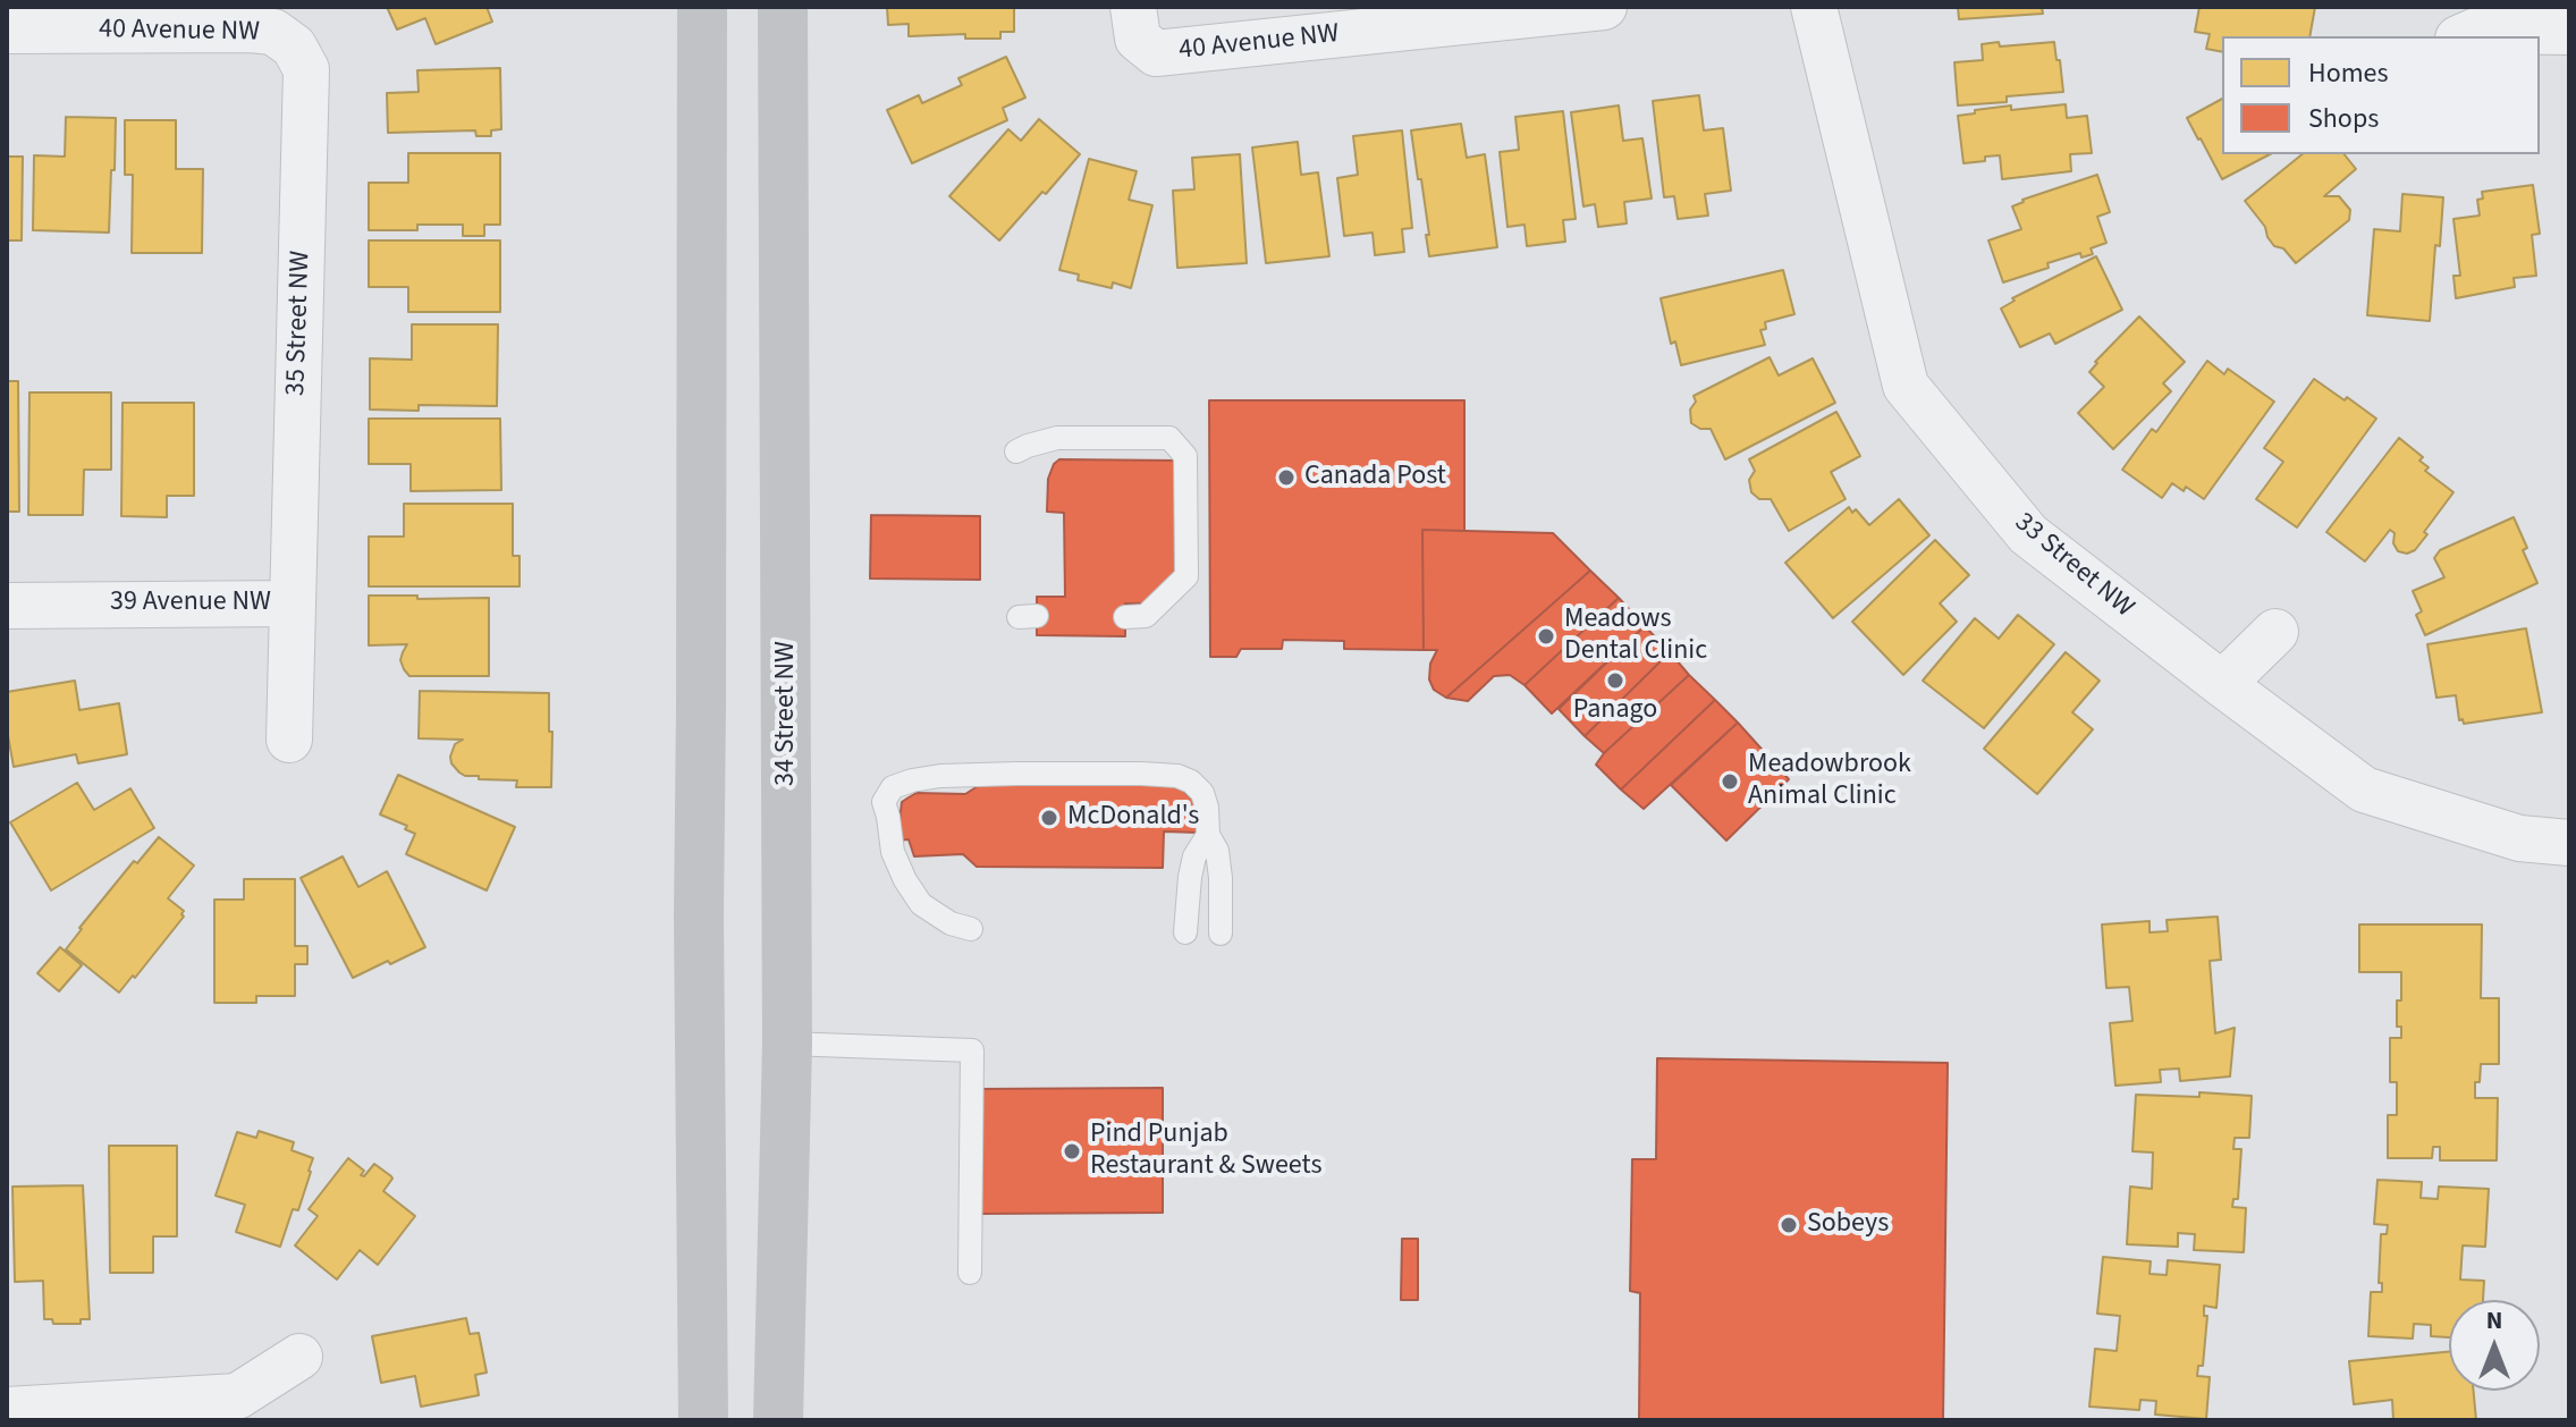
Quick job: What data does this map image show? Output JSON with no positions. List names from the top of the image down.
{
  "streets": {
    "main road": ["34 Street NW"],
    "street": [
      "40 Avenue NW",
      "35 Street NW",
      "33 Street NW",
      "39 Avenue NW"
    ]
  },
  "crossings": [
    ["40 Avenue NW", "35 Street NW"],
    ["35 Street NW", "39 Avenue NW"]
  ],
  "places": [
    "Canada Post",
    "Meadows Dental Clinic",
    "Panago",
    "Meadowbrook Animal Clinic",
    "McDonald's",
    "Pind Punjab Restaurant & Sweets",
    "Sobeys"
  ],
  "legend": ["Homes", "Shops"],
  "north": "top"
}
